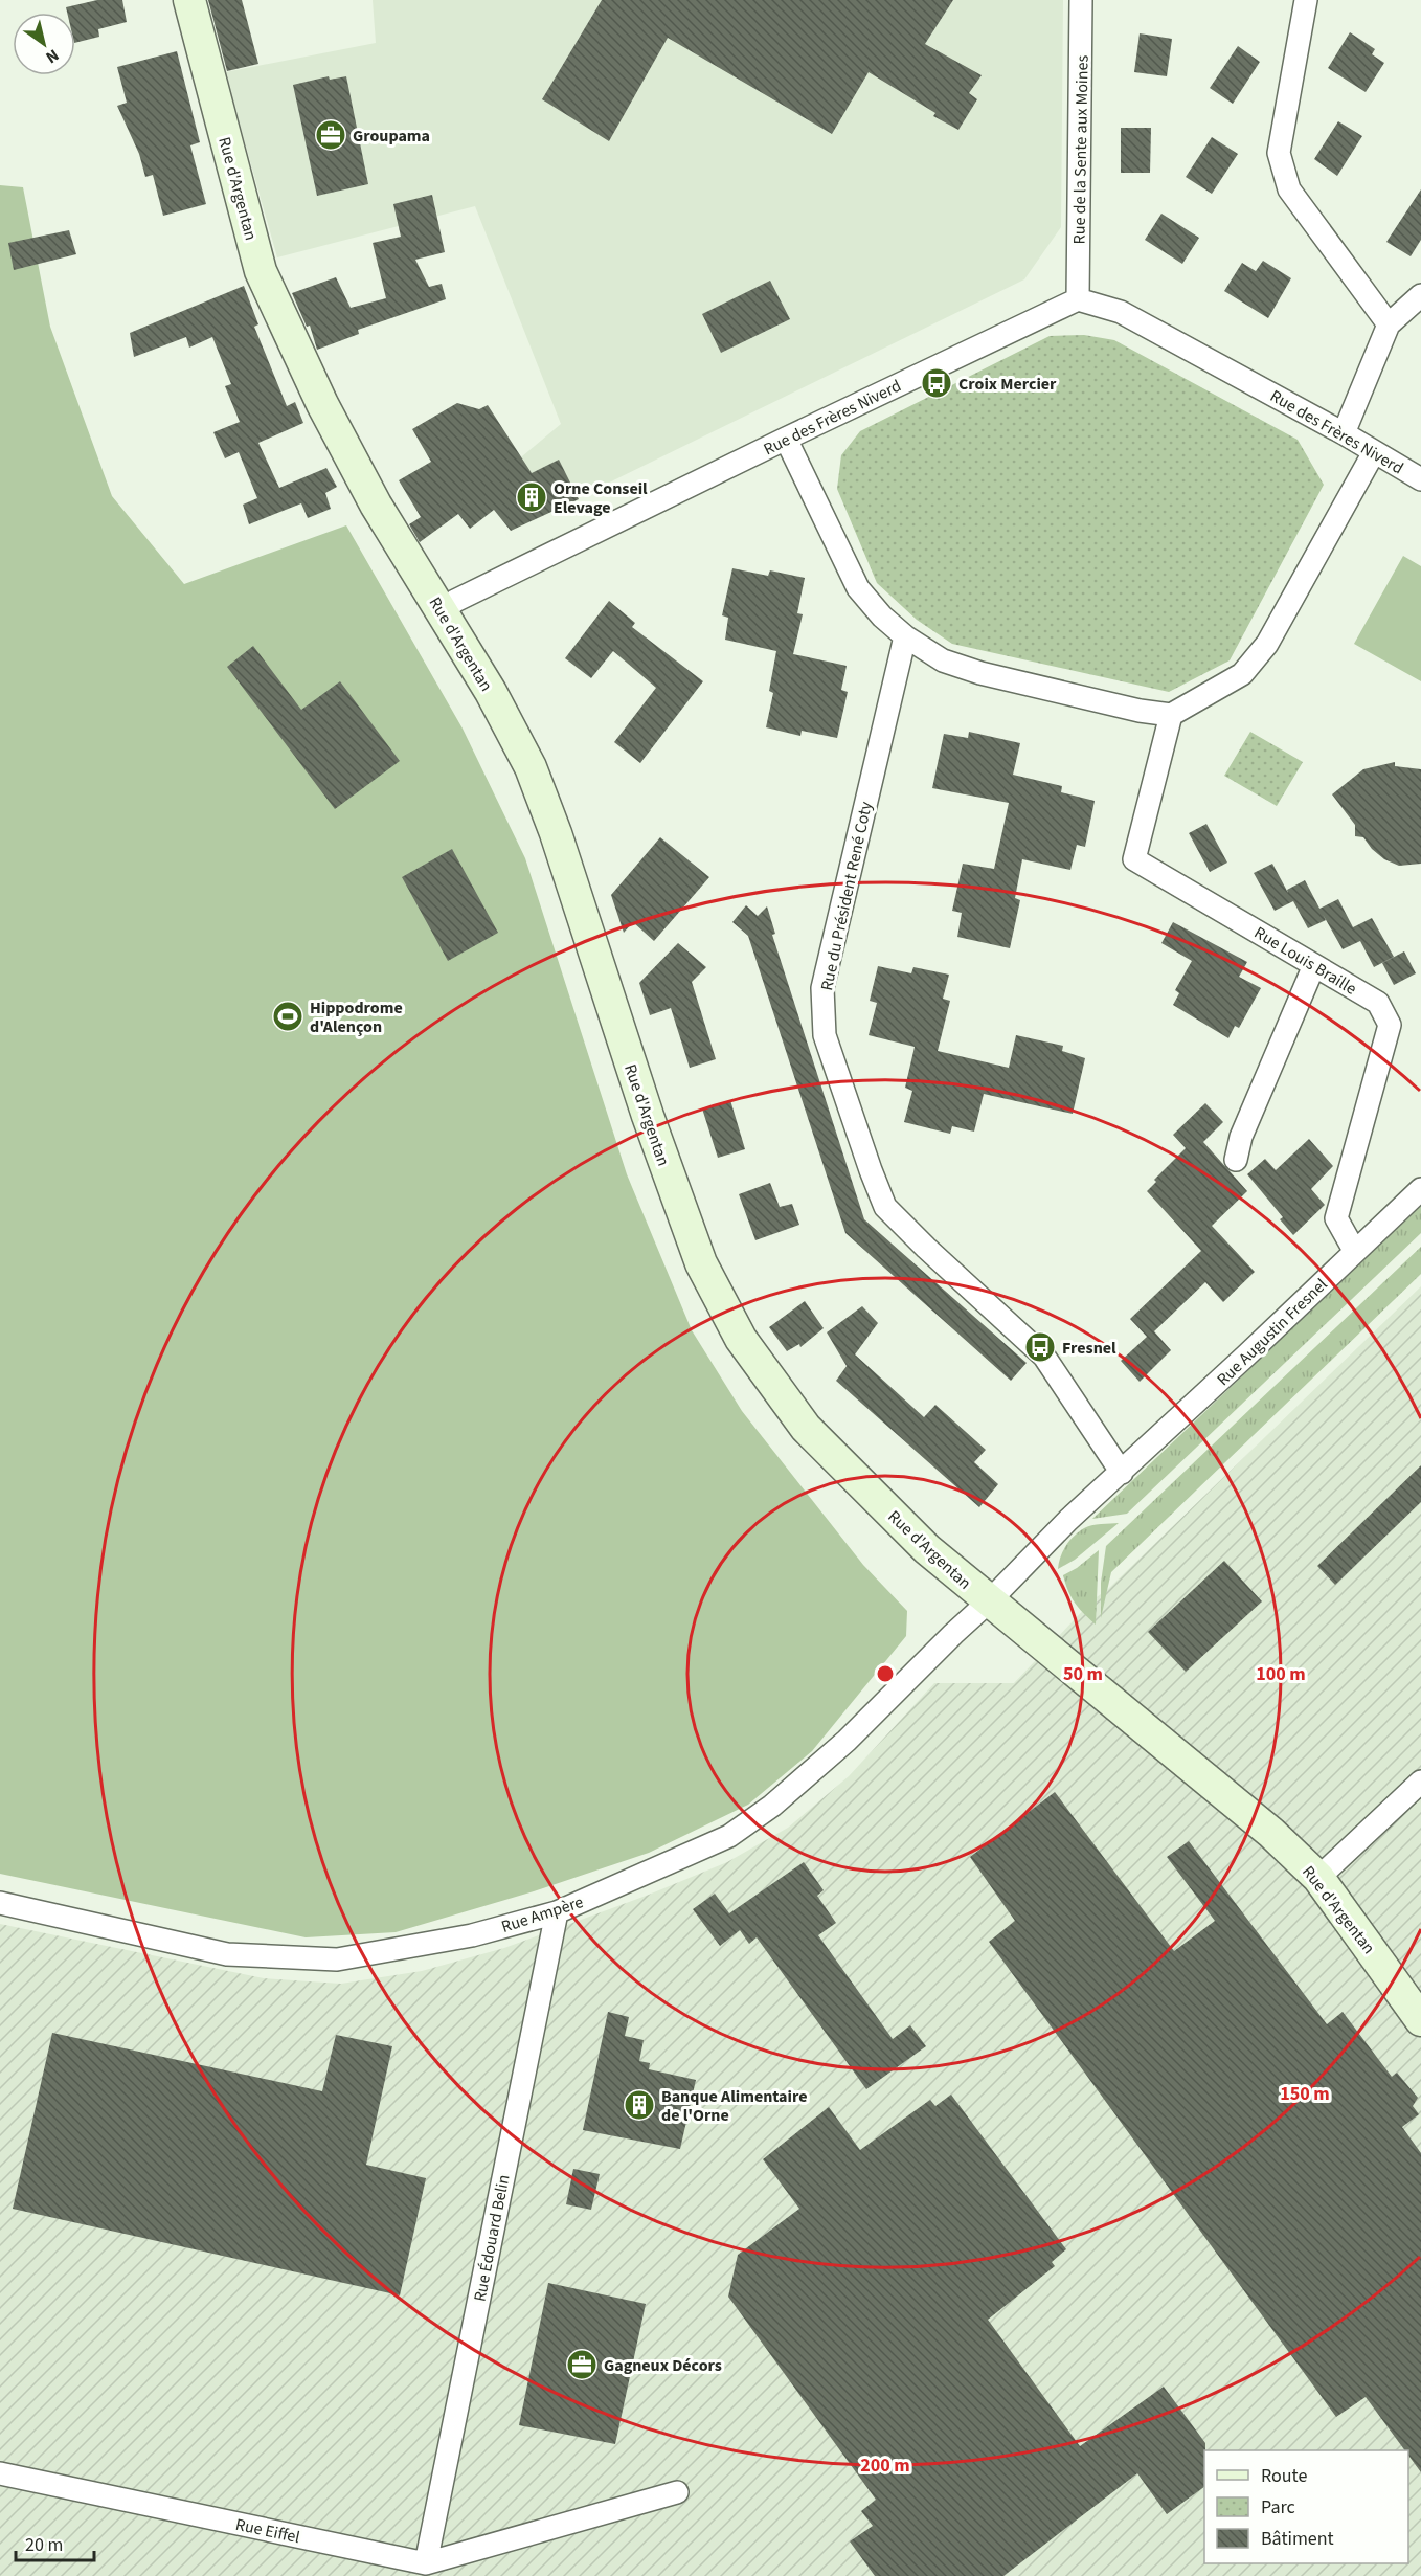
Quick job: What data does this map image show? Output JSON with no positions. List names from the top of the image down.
{
  "streets": {
    "main road": ["Rue d'Argentan"],
    "street": [
      "Rue de la Sente aux Moines",
      "Rue des Frères Niverd",
      "Rue du Président René Coty",
      "Rue Louis Braille",
      "Rue Augustin Fresnel",
      "Rue Ampère",
      "Rue Édouard Belin",
      "Rue Eiffel"
    ]
  },
  "crossings": [
    ["Rue de la Sente aux Moines", "Rue des Frères Niverd"],
    ["Rue d'Argentan", "Rue des Frères Niverd"],
    ["Rue d'Argentan", "Rue Augustin Fresnel"],
    ["Rue d'Argentan", "Rue Ampère"],
    ["Rue du Président René Coty", "Rue Augustin Fresnel"],
    ["Rue Louis Braille", "Rue Augustin Fresnel"],
    ["Rue Augustin Fresnel", "Rue Ampère"],
    ["Rue Ampère", "Rue Édouard Belin"],
    ["Rue Édouard Belin", "Rue Eiffel"]
  ],
  "places": {
    "office": ["Groupama", "Gagneux Décors"],
    "bus stop": ["Croix Mercier", "Fresnel"],
    "building": ["Orne Conseil Elevage", "Banque Alimentaire de l'Orne"],
    "sports": ["Hippodrome d'Alençon"]
  },
  "legend": ["Route", "Parc", "Bâtiment"],
  "scale_bar": "20 m",
  "north": "bottom right",
  "rings": [
    "50 m",
    "100 m",
    "150 m",
    "200 m"
  ]
}
